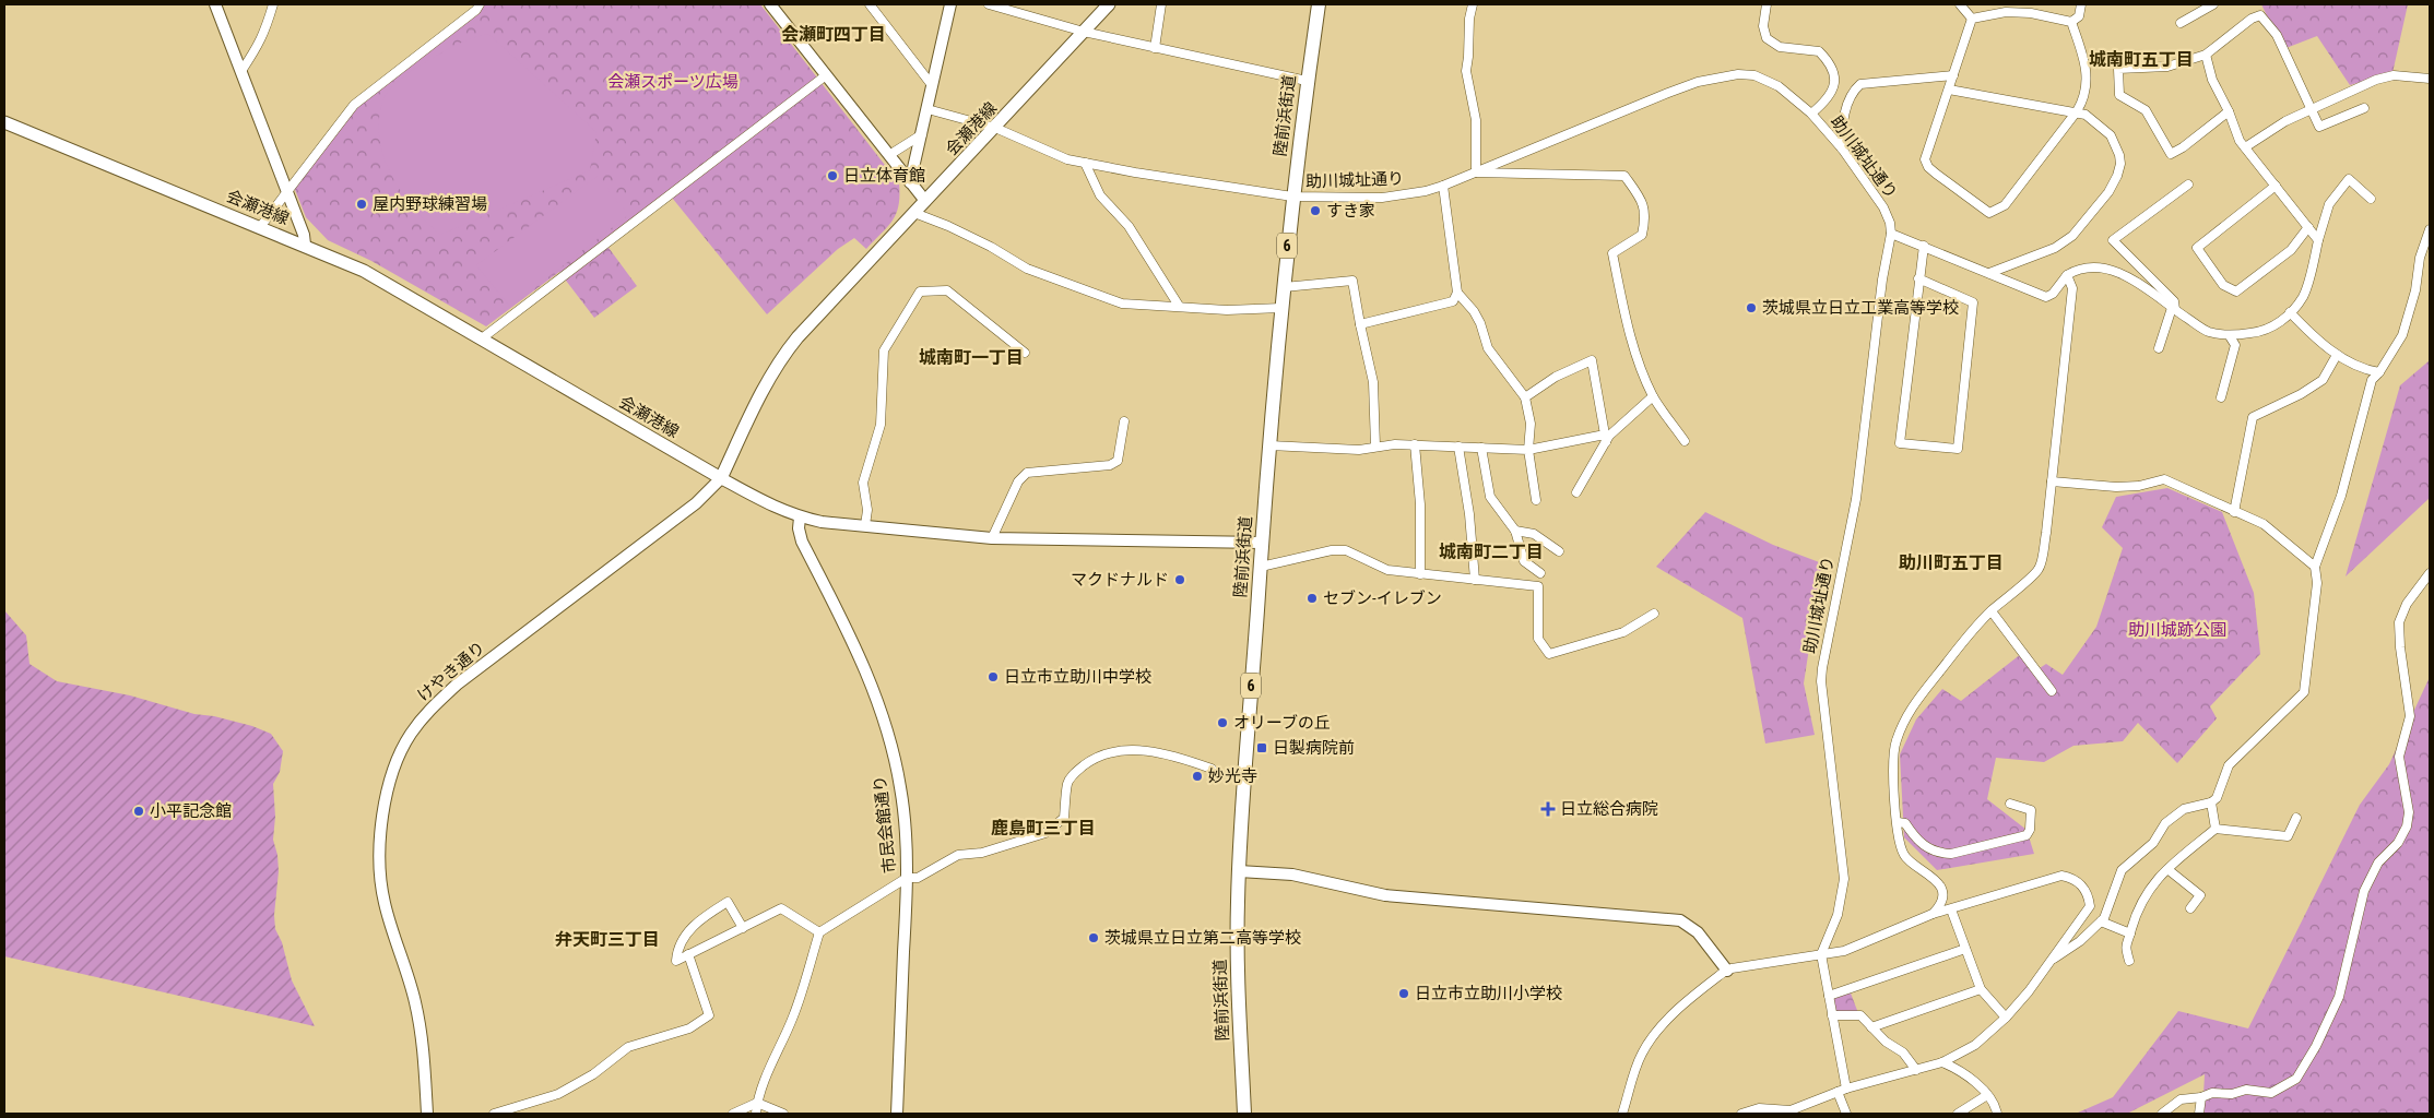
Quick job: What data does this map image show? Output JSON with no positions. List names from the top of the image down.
{
  "streets": {
    "highway": ["陸前浜街道", "6"],
    "main road": ["会瀬港線"],
    "street": ["助川城址通り", "けやき通り", "市民会館通り"]
  },
  "crossings": [
    ["陸前浜街道", "助川城址通り"],
    ["会瀬港線", "助川城址通り"],
    ["会瀬港線", "けやき通り"]
  ],
  "districts": [
    "会瀬町四丁目",
    "城南町五丁目",
    "城南町一丁目",
    "城南町二丁目",
    "助川町五丁目",
    "鹿島町三丁目",
    "弁天町三丁目"
  ],
  "parks": ["会瀬スポーツ広場", "助川城跡公園"],
  "places": {
    "other": [
      "日立体育館",
      "屋内野球練習場",
      "すき家",
      "茨城県立日立工業高等学校",
      "マクドナルド",
      "セブン-イレブン",
      "日立市立助川中学校",
      "オリーブの丘",
      "妙光寺",
      "小平記念館",
      "茨城県立日立第二高等学校",
      "日立市立助川小学校"
    ],
    "transit": ["日製病院前"],
    "health": ["日立総合病院"]
  }
}
